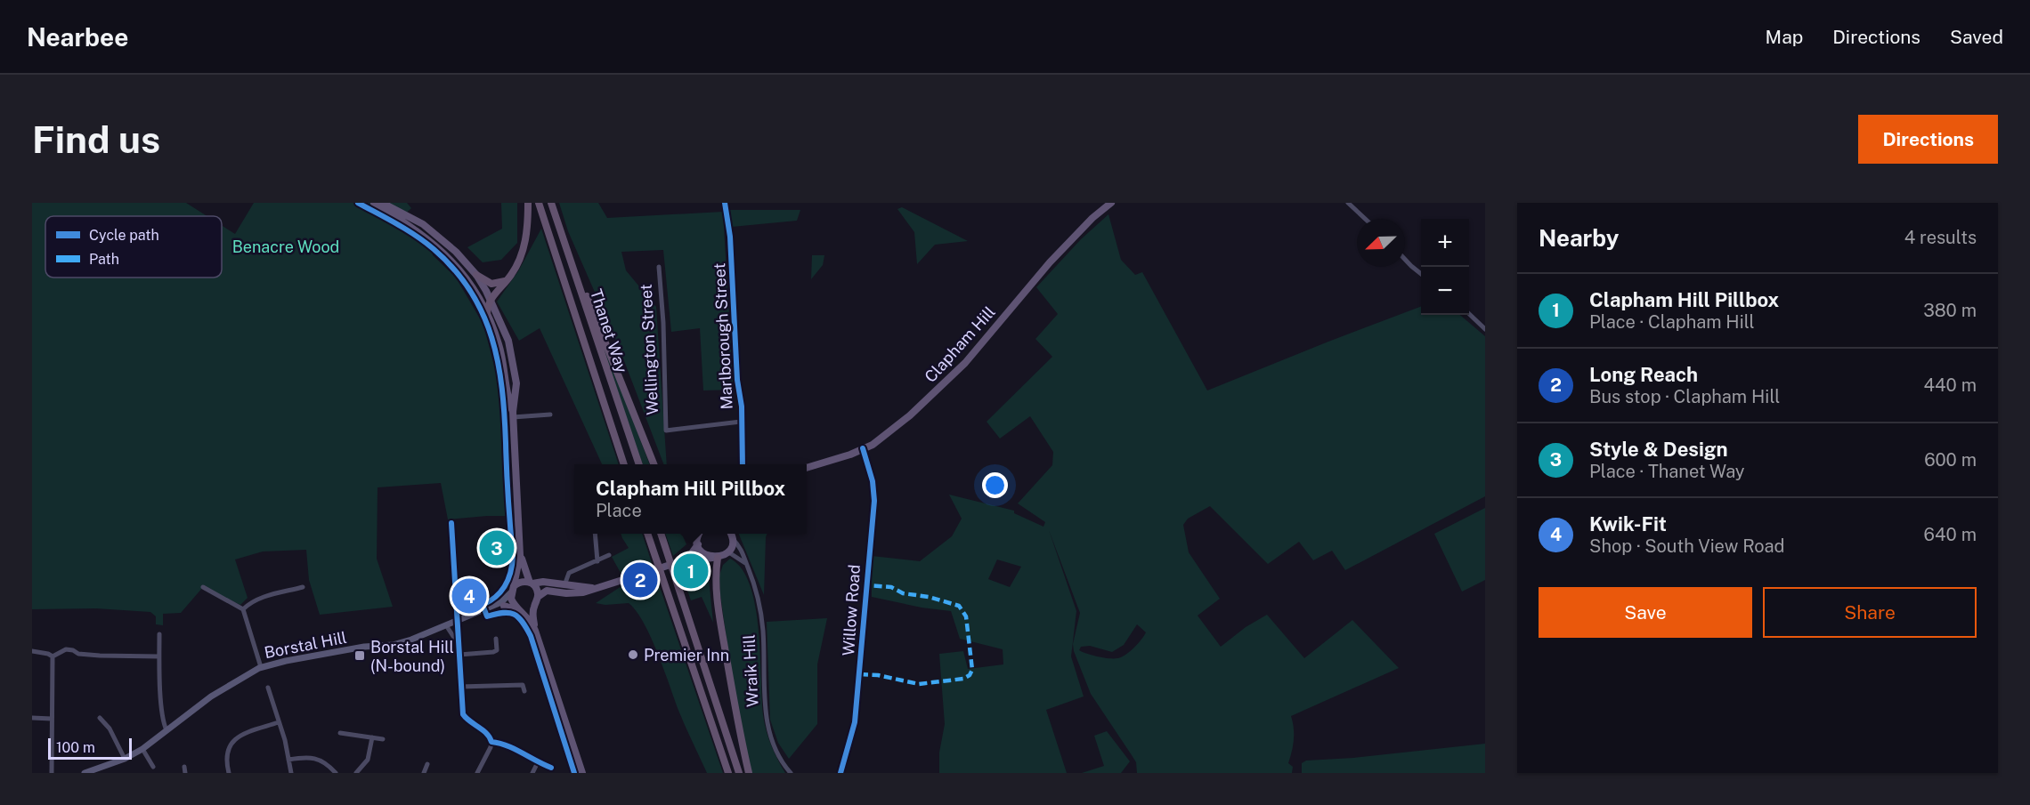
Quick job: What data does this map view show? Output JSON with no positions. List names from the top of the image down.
{
  "streets": {
    "highway": ["Thanet Way"],
    "main road": ["Clapham Hill", "Borstal Hill"],
    "street": [
      "Marlborough Street",
      "Wellington Street",
      "Willow Road",
      "Wraik Hill"
    ]
  },
  "crossings": [
    ["Marlborough Street", "Wellington Street"],
    ["Clapham Hill", "Willow Road"]
  ],
  "parks": ["Benacre Wood"],
  "places": {
    "other": ["Premier Inn"],
    "transit": ["Borstal Hill (N-bound)"]
  },
  "legend": ["Cycle path", "Path"],
  "scale_bar": "100 m",
  "north": "bottom left",
  "page": {
    "header": "Nearbee",
    "nav": ["Map", "Directions", "Saved"],
    "buttons": [
      "Directions",
      ["Save", "Share"]
    ],
    "title": "Find us",
    "heading": ["Nearby", "4 results"],
    "map_buttons": ["+", "−"],
    "list": [
      {
        "mark": "1",
        "name": "Clapham Hill Pillbox",
        "note": "Place · Clapham Hill",
        "value": "380 m"
      },
      {
        "mark": "2",
        "name": "Long Reach",
        "note": "Bus stop · Clapham Hill",
        "value": "440 m"
      },
      {
        "mark": "3",
        "name": "Style & Design",
        "note": "Place · Thanet Way",
        "value": "600 m"
      },
      {
        "mark": "4",
        "name": "Kwik-Fit",
        "note": "Shop · South View Road",
        "value": "640 m"
      }
    ],
    "popup": ["Clapham Hill Pillbox", "Place"],
    "pins": [
      "3",
      "1",
      "2",
      "4"
    ],
    "scale": "100 m"
  }
}
